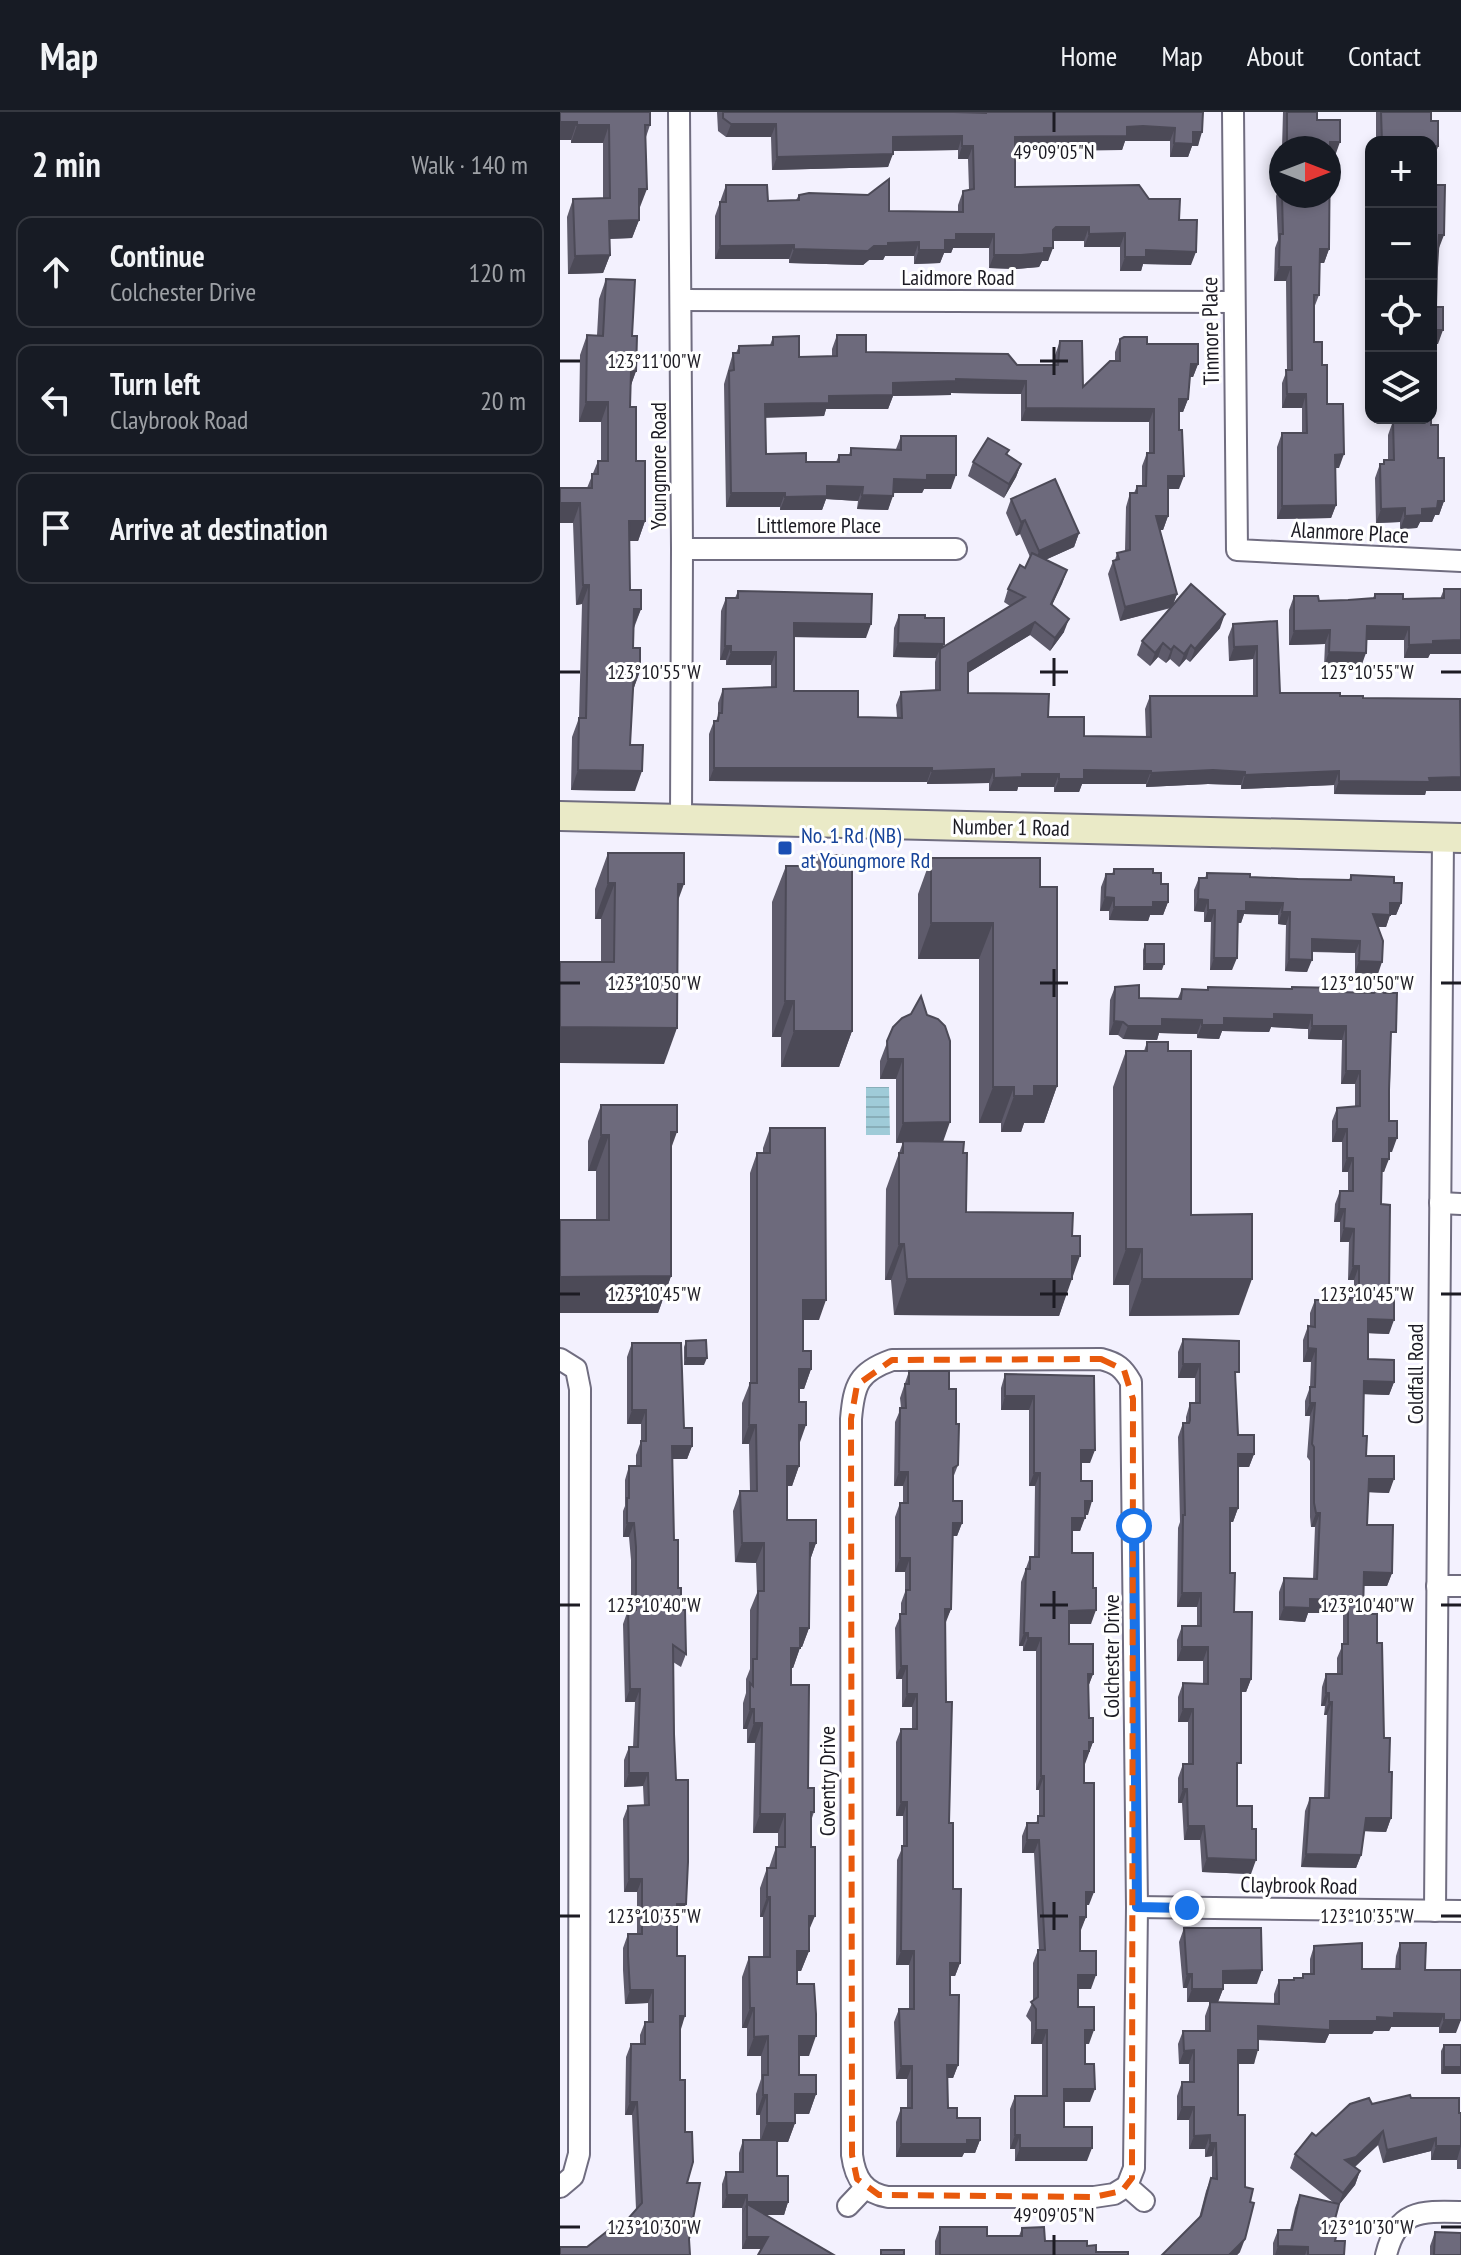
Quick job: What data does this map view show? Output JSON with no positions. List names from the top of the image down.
{
  "streets": {
    "main road": ["Number 1 Road"],
    "street": [
      "Laidmore Road",
      "Tinmore Place",
      "Youngmore Road",
      "Littlemore Place",
      "Alanmore Place",
      "Coldfall Road",
      "Colchester Drive",
      "Coventry Drive",
      "Claybrook Road"
    ]
  },
  "crossings": [
    ["Laidmore Road", "Tinmore Place"],
    ["Laidmore Road", "Youngmore Road"],
    ["Tinmore Place", "Alanmore Place"],
    ["Youngmore Road", "Littlemore Place"],
    ["Youngmore Road", "Number 1 Road"],
    ["Number 1 Road", "Coldfall Road"],
    ["Coldfall Road", "Claybrook Road"],
    ["Colchester Drive", "Coventry Drive"],
    ["Colchester Drive", "Claybrook Road"]
  ],
  "places": {
    "transit": ["No. 1 Rd (NB) at Youngmore Rd"]
  },
  "north": "right",
  "page": {
    "header": "Map",
    "nav": [
      "Home",
      "Map",
      "About",
      "Contact"
    ],
    "heading": ["2 min", "Walk · 140 m"],
    "map_buttons": ["+", "−"],
    "list": [
      ["Continue", "Colchester Drive", "120 m"],
      ["Turn left", "Claybrook Road", "20 m"],
      "Arrive at destination"
    ]
  },
  "coordinates": [
    "49°09'05\"N",
    "123°11'00\"W",
    "123°10'55\"W",
    "123°10'50\"W",
    "123°10'45\"W",
    "123°10'40\"W",
    "123°10'35\"W",
    "123°10'30\"W"
  ]
}
